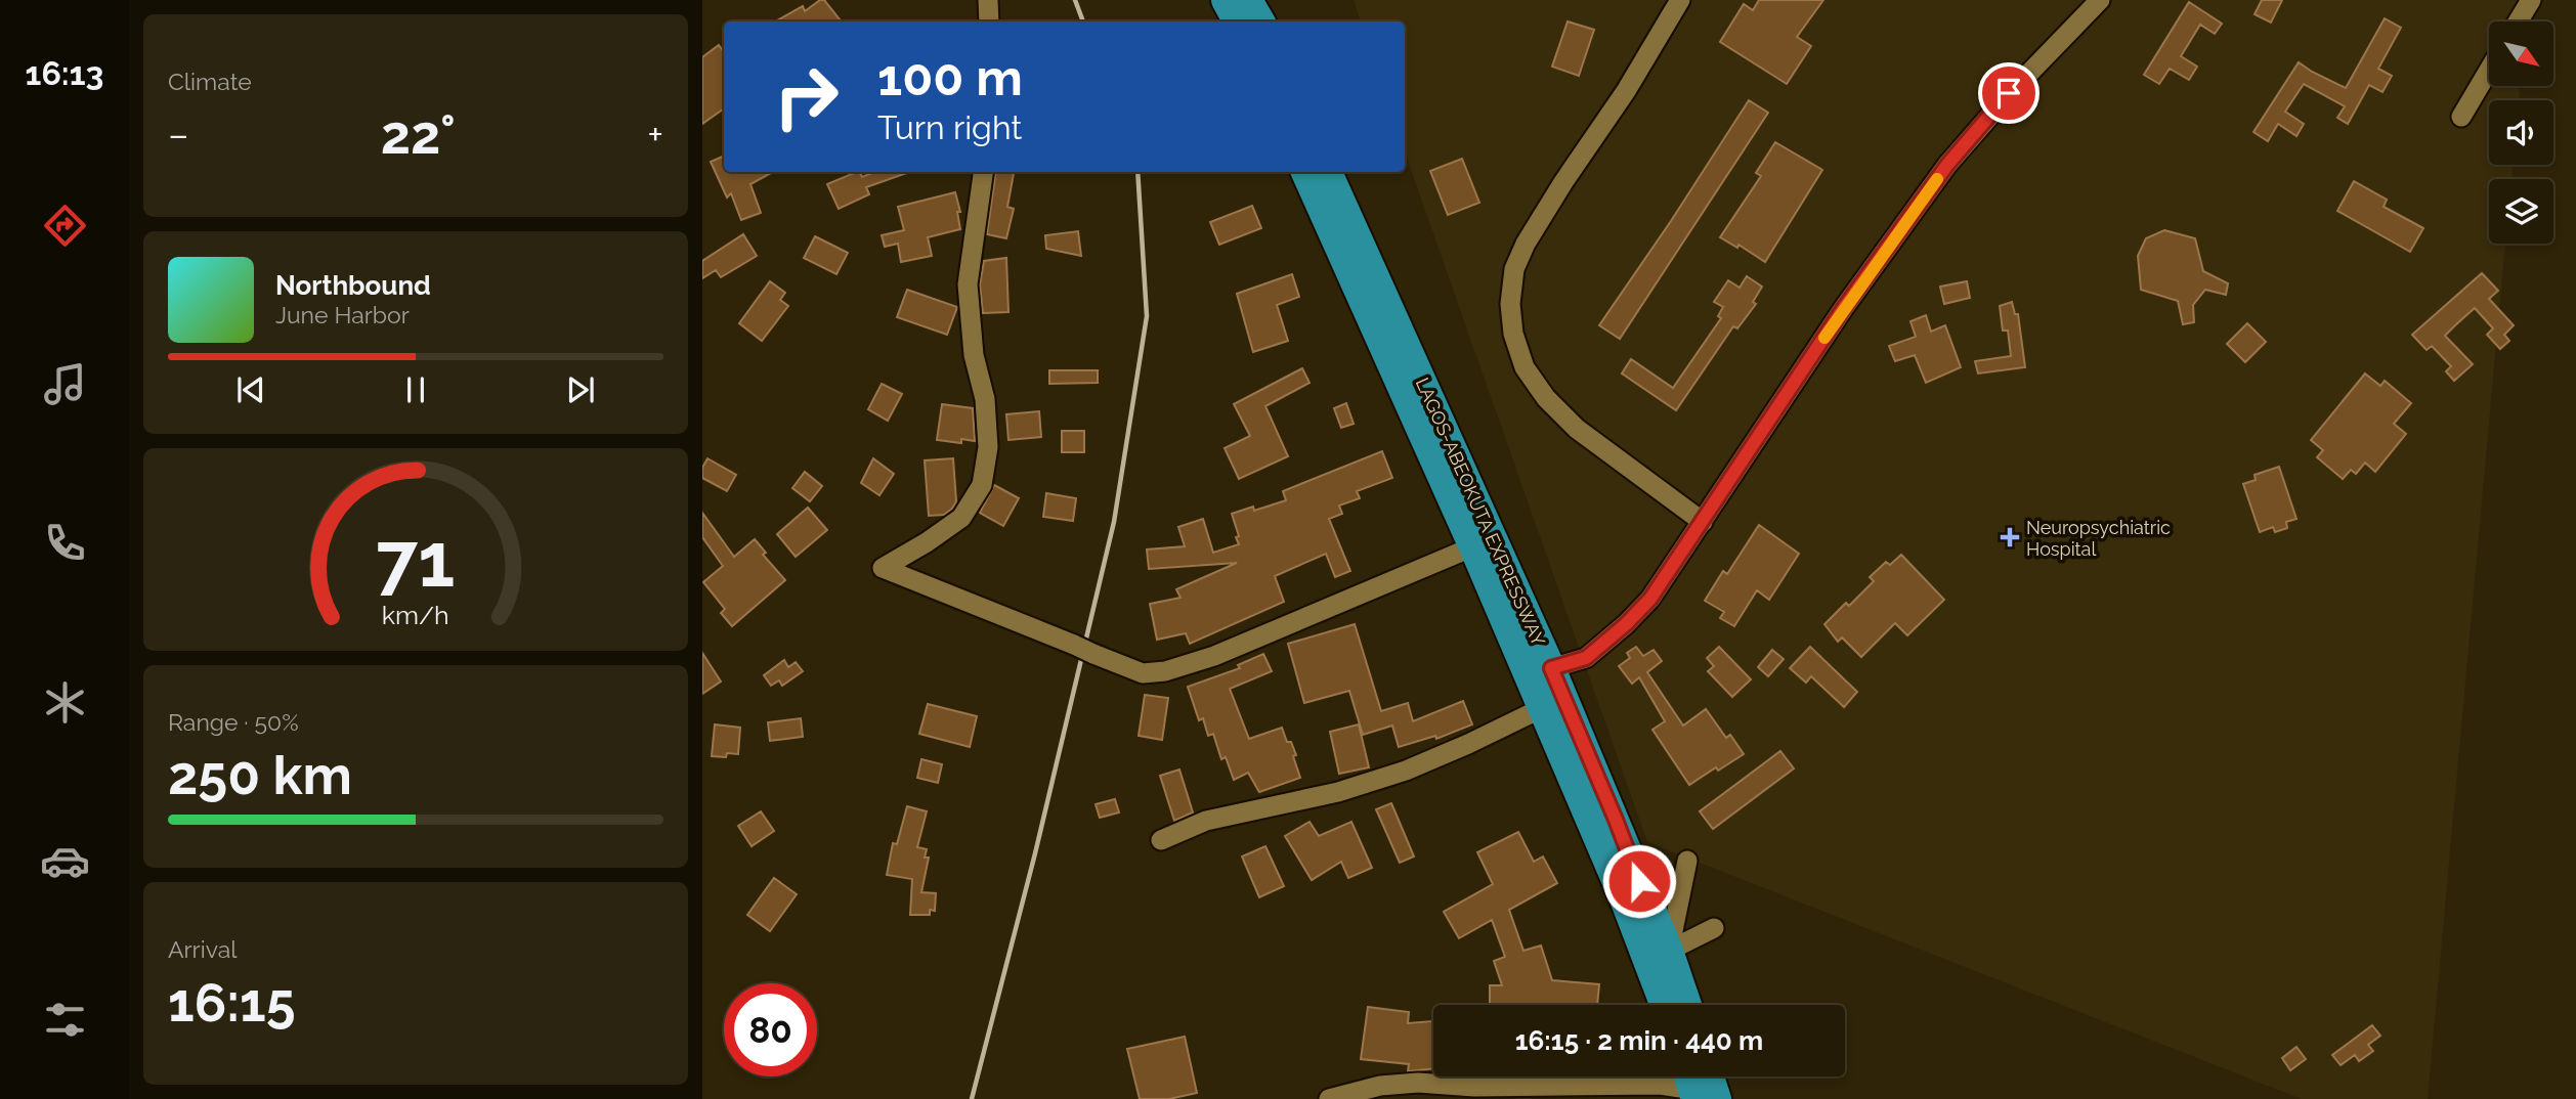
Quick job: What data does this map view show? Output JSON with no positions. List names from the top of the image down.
{
  "streets": {
    "highway": ["LAGOS-ABEOKUTA EXPRESSWAY"]
  },
  "places": {
    "health": ["Neuropsychiatric Hospital"]
  },
  "north": "bottom right",
  "page": {
    "tabs": "16:13",
    "tile": [
      "Climate",
      ["Range · 50%", "250 km"],
      ["Arrival", "16:15"]
    ],
    "turn": ["100 m", "Turn right"],
    "heat": ["−", "22°", "+"],
    "song": ["Northbound", "June Harbor"],
    "limit": "80",
    "trip": "16:15 · 2 min · 440 m",
    "gauge": ["71", "km/h"]
  }
}
